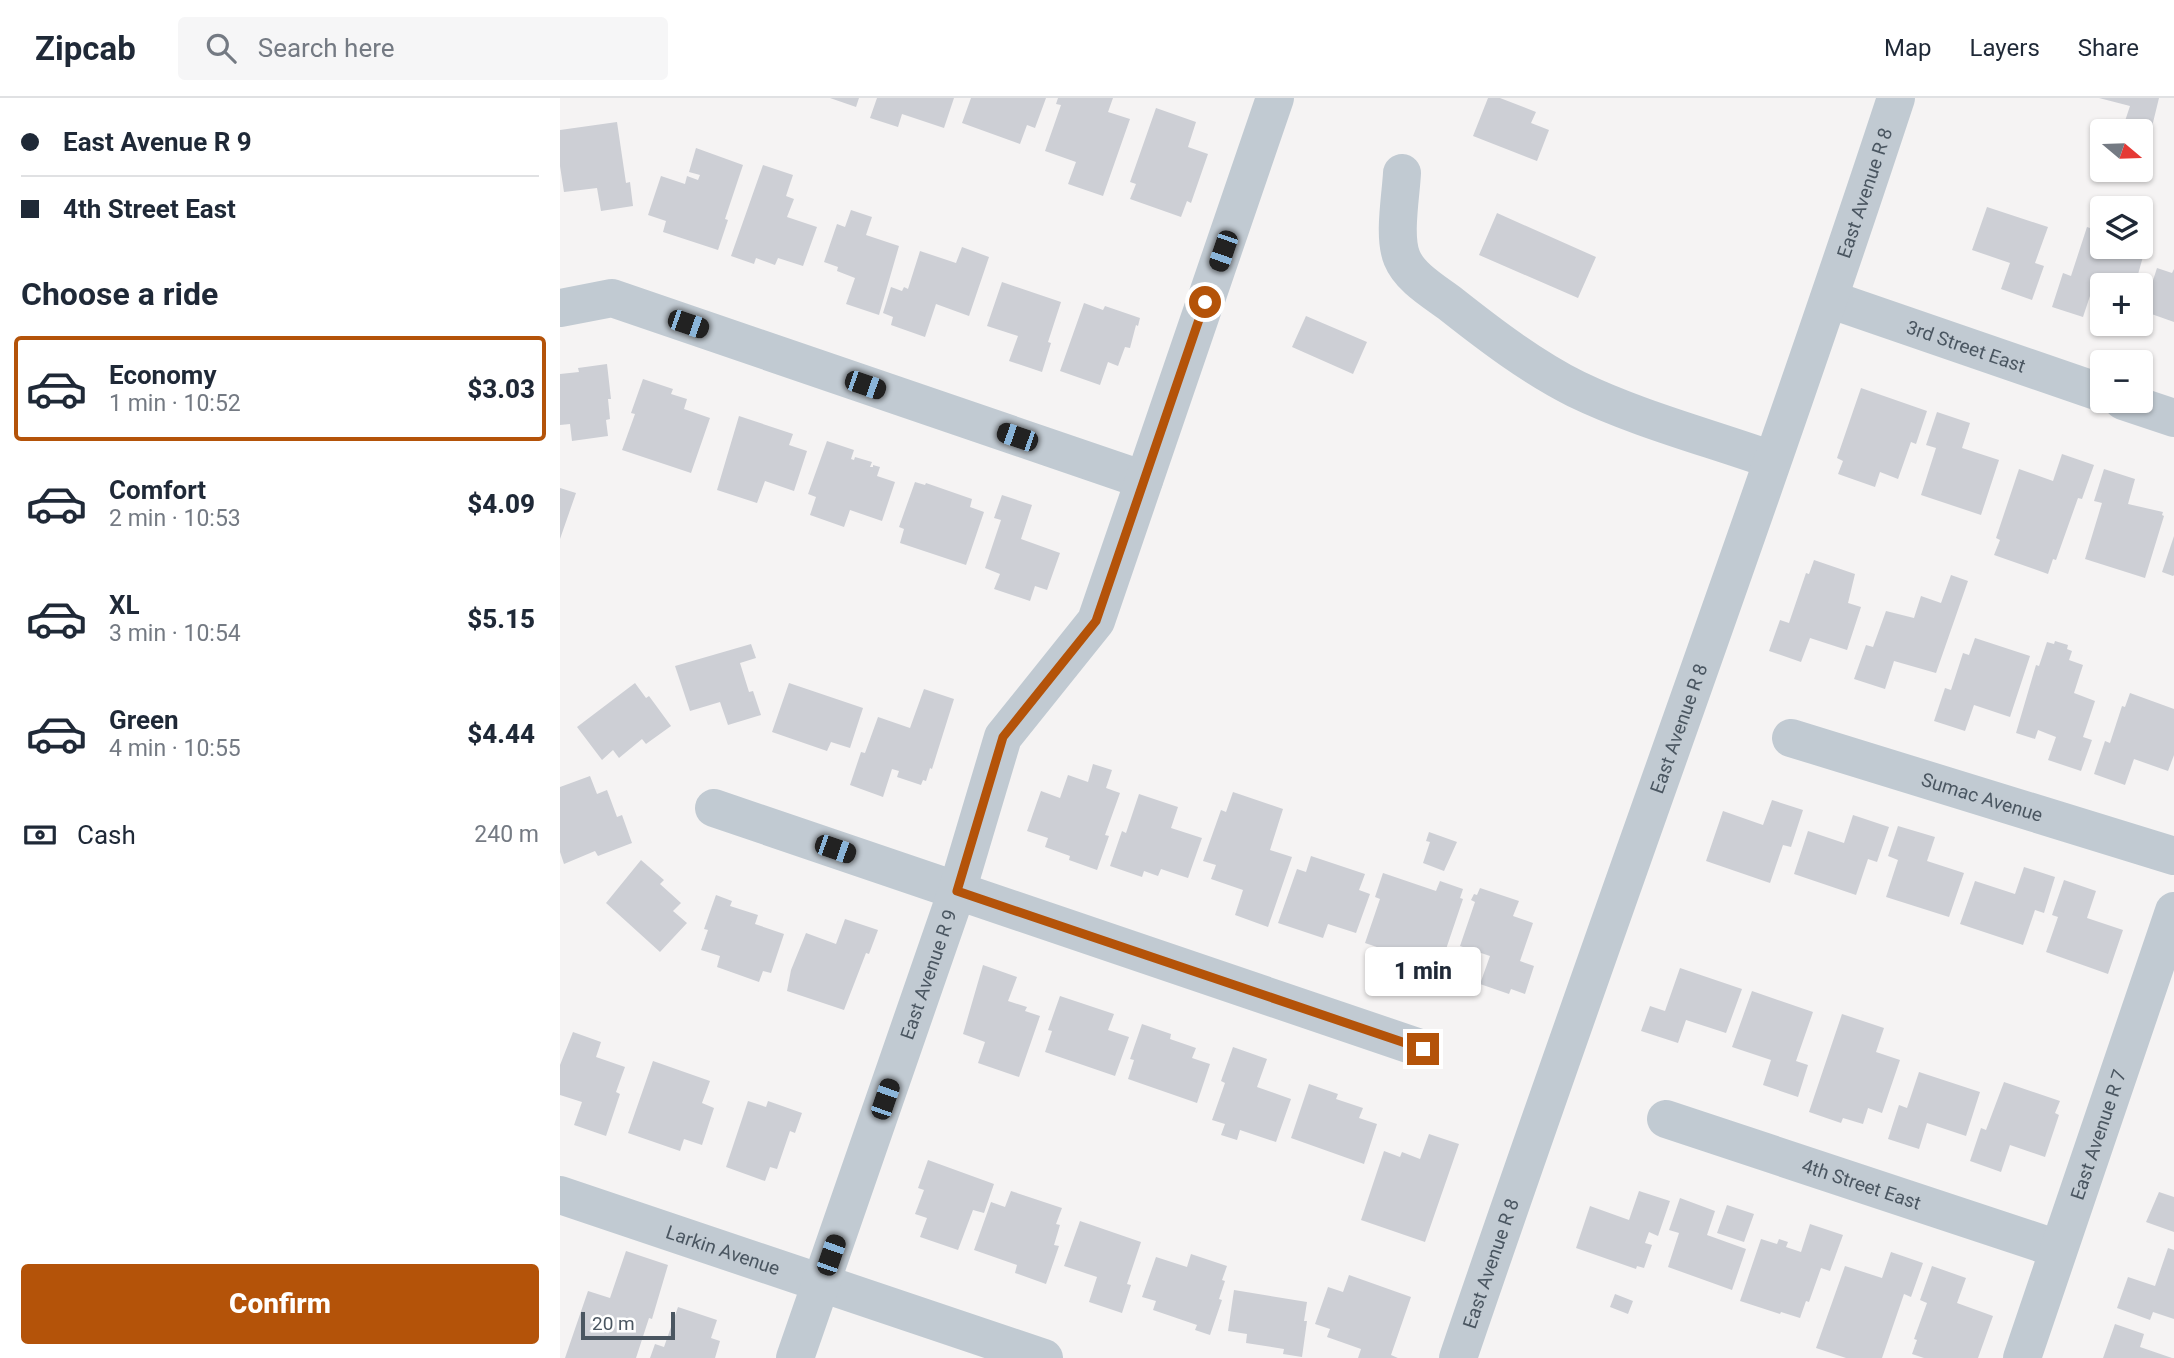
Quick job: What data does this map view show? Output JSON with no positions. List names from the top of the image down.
{
  "streets": {
    "street": [
      "East Avenue R 8",
      "3rd Street East",
      "Sumac Avenue",
      "East Avenue R 9",
      "East Avenue R 7",
      "4th Street East",
      "Larkin Avenue"
    ]
  },
  "crossings": [
    ["East Avenue R 8", "3rd Street East"],
    ["East Avenue R 9", "Larkin Avenue"],
    ["East Avenue R 7", "4th Street East"]
  ],
  "scale_bar": "20 m",
  "north": "right",
  "page": {
    "header": "Zipcab",
    "search": "Search here",
    "nav": ["Map", "Layers", "Share"],
    "banner": ["East Avenue R 9", "4th Street East"],
    "map_buttons": ["+", "−"],
    "heading": "Choose a ride",
    "list": [
      {
        "name": "Economy",
        "note": "1 min · 10:52",
        "value": "$3.03"
      },
      {
        "name": "Comfort",
        "note": "2 min · 10:53",
        "value": "$4.09"
      },
      {
        "name": "XL",
        "note": "3 min · 10:54",
        "value": "$5.15"
      },
      {
        "name": "Green",
        "note": "4 min · 10:55",
        "value": "$4.44"
      }
    ],
    "pay": ["Cash", "240 m"],
    "bubble": "1 min",
    "buttons": "Confirm",
    "scale": "20 m"
  }
}
